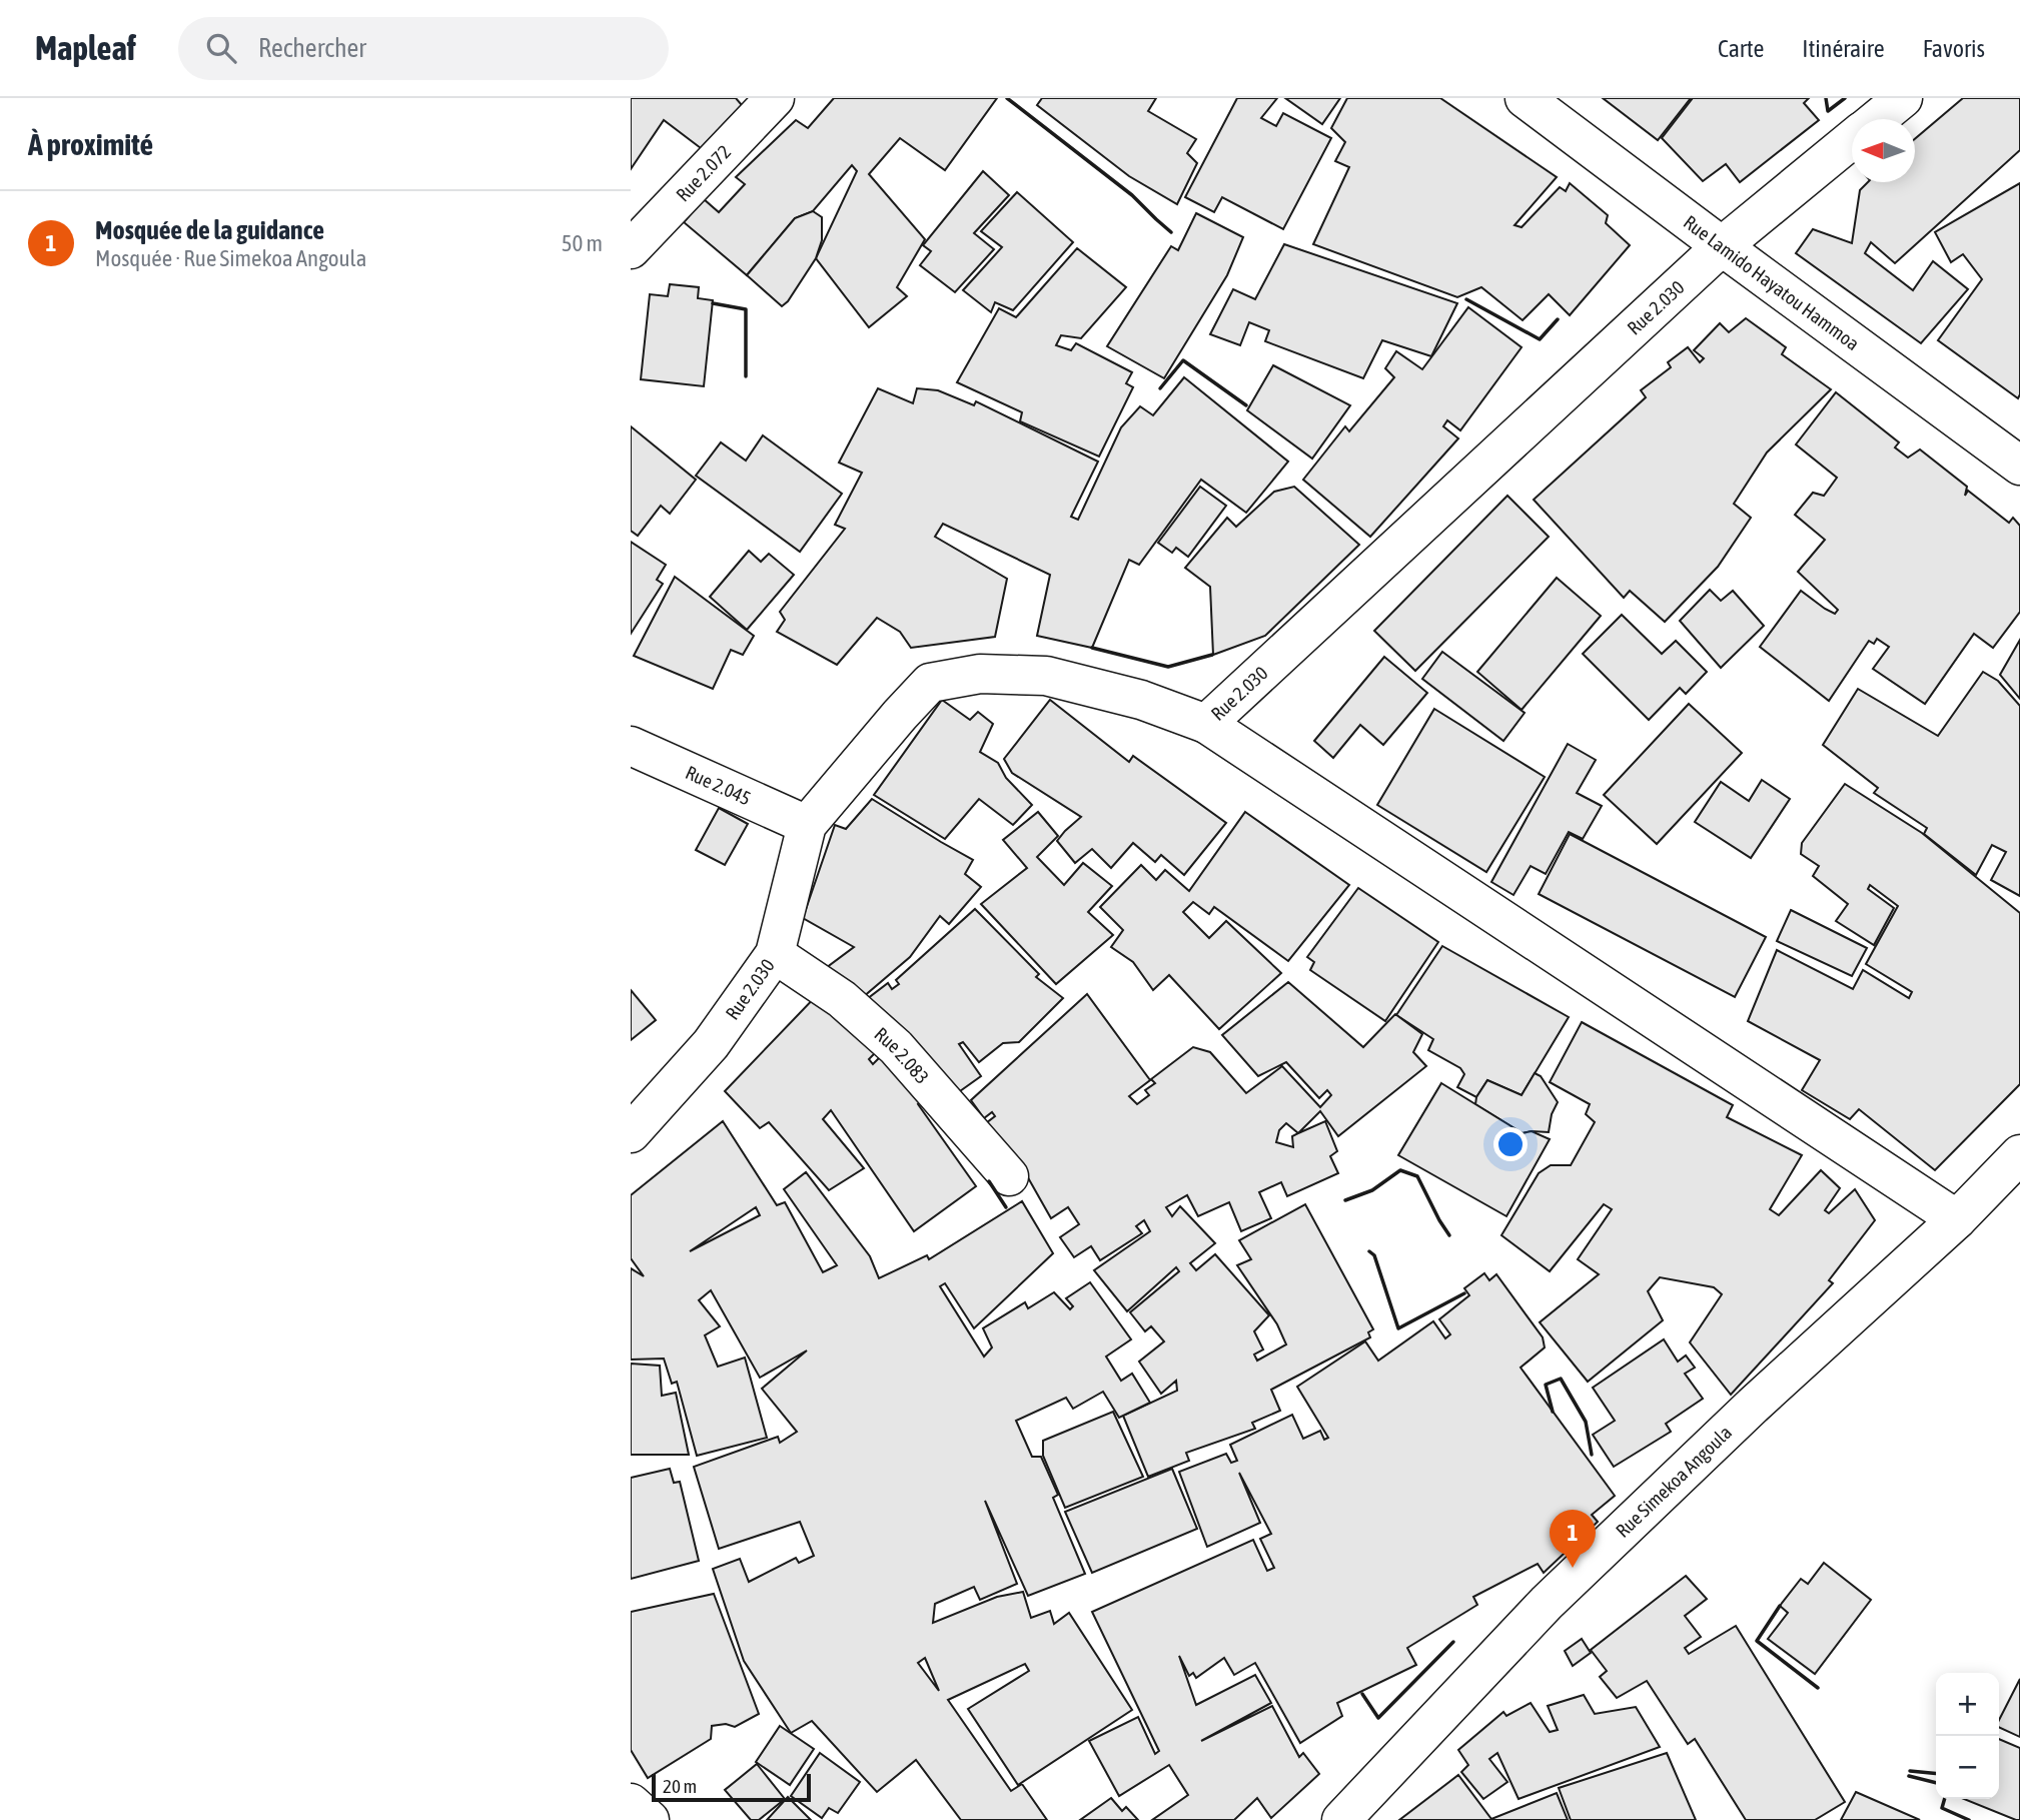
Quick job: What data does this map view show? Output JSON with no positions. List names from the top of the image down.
{
  "streets": {
    "street": [
      "Rue 2.072",
      "Rue Lamido Hayatou Hammoa",
      "Rue 2.030",
      "Rue 2.045",
      "Rue 2.083",
      "Rue Simekoa Angoula"
    ]
  },
  "crossings": [
    ["Rue Lamido Hayatou Hammoa", "Rue 2.030"],
    ["Rue 2.030", "Rue 2.045"],
    ["Rue 2.030", "Rue 2.083"]
  ],
  "scale_bar": "20 m",
  "north": "left",
  "page": {
    "header": "Mapleaf",
    "search": "Rechercher",
    "nav": ["Carte", "Itinéraire", "Favoris"],
    "heading": "À proximité",
    "list": [
      {
        "mark": "1",
        "name": "Mosquée de la guidance",
        "note": "Mosquée · Rue Simekoa Angoula",
        "value": "50 m"
      }
    ],
    "pins": "1",
    "map_buttons": ["+", "−"],
    "scale": "20 m"
  }
}
